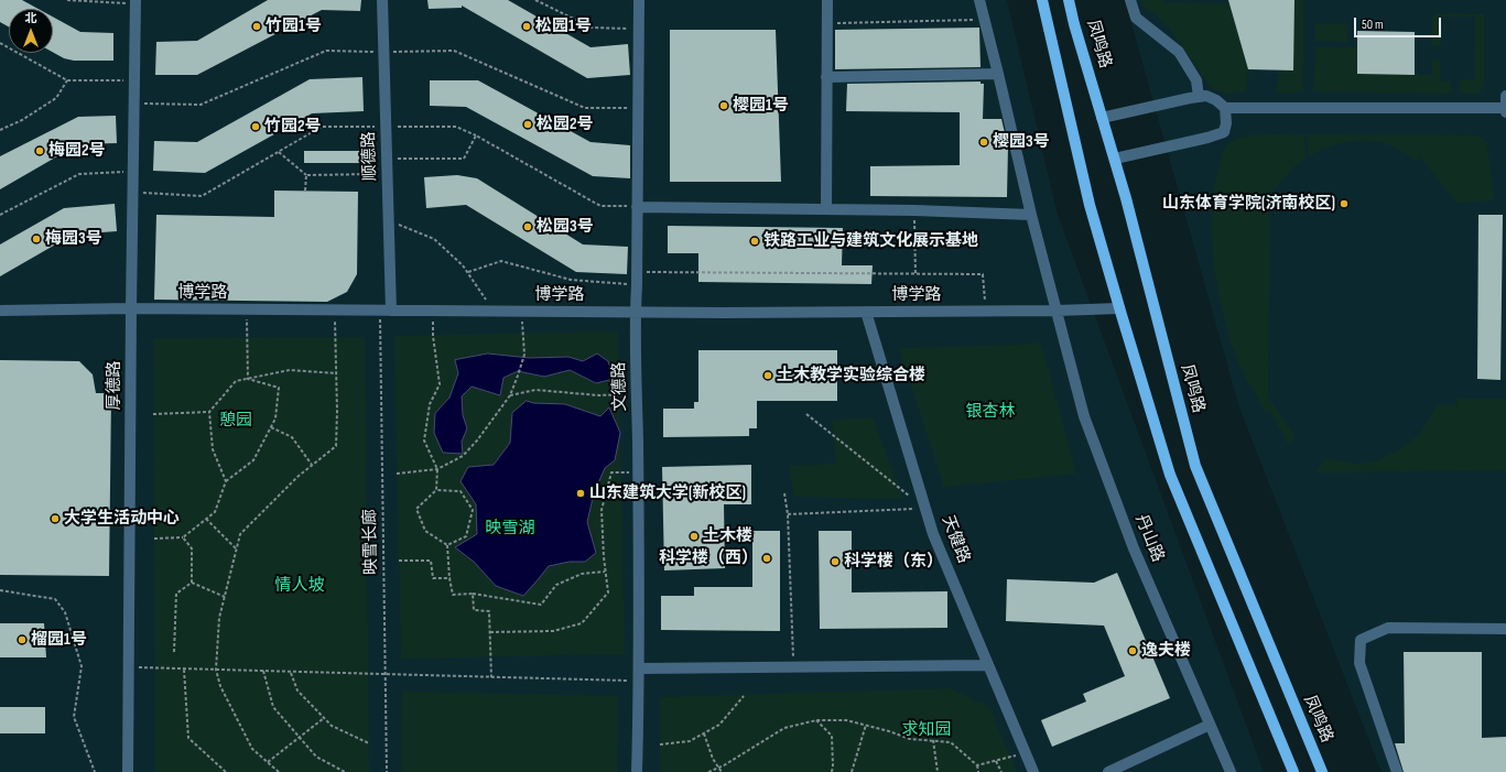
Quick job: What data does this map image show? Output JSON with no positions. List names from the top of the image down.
{
  "streets": {
    "main road": ["凤鸣路"],
    "street": [
      "顺德路",
      "博学路",
      "厚德路",
      "文德路",
      "丹山路",
      "天健路"
    ],
    "path": ["映雪长廊"]
  },
  "crossings": [
    ["顺德路", "博学路"],
    ["顺德路", "映雪长廊"],
    ["博学路", "厚德路"],
    ["博学路", "文德路"],
    ["博学路", "丹山路"],
    ["博学路", "天健路"],
    ["博学路", "映雪长廊"]
  ],
  "parks": [
    "银杏林",
    "憩园",
    "映雪湖",
    "情人坡",
    "求知园"
  ],
  "places": [
    "竹园1号",
    "松园1号",
    "樱园1号",
    "松园2号",
    "竹园2号",
    "樱园3号",
    "梅园2号",
    "山东体育学院(济南校区)",
    "松园3号",
    "梅园3号",
    "铁路工业与建筑文化展示基地",
    "土木教学实验综合楼",
    "山东建筑大学(新校区)",
    "大学生活动中心",
    "土木楼",
    "科学楼（西）",
    "科学楼（东）",
    "榴园1号",
    "逸夫楼"
  ],
  "scale_bar": "50 m",
  "north": "top"
}
